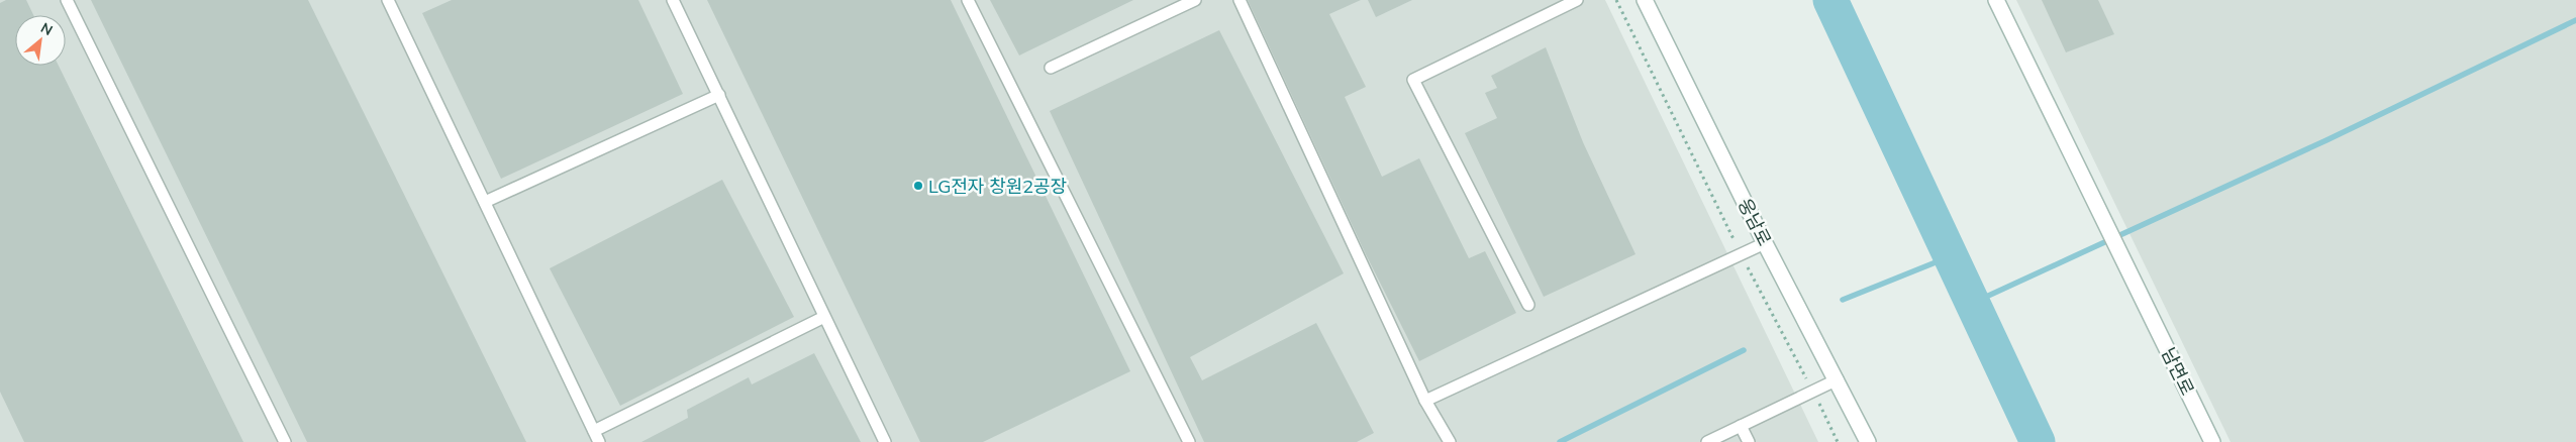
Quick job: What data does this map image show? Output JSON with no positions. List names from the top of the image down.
{
  "streets": {
    "street": ["웅남로", "남면로"]
  },
  "places": ["LG전자 창원2공장"],
  "north": "top right"
}
